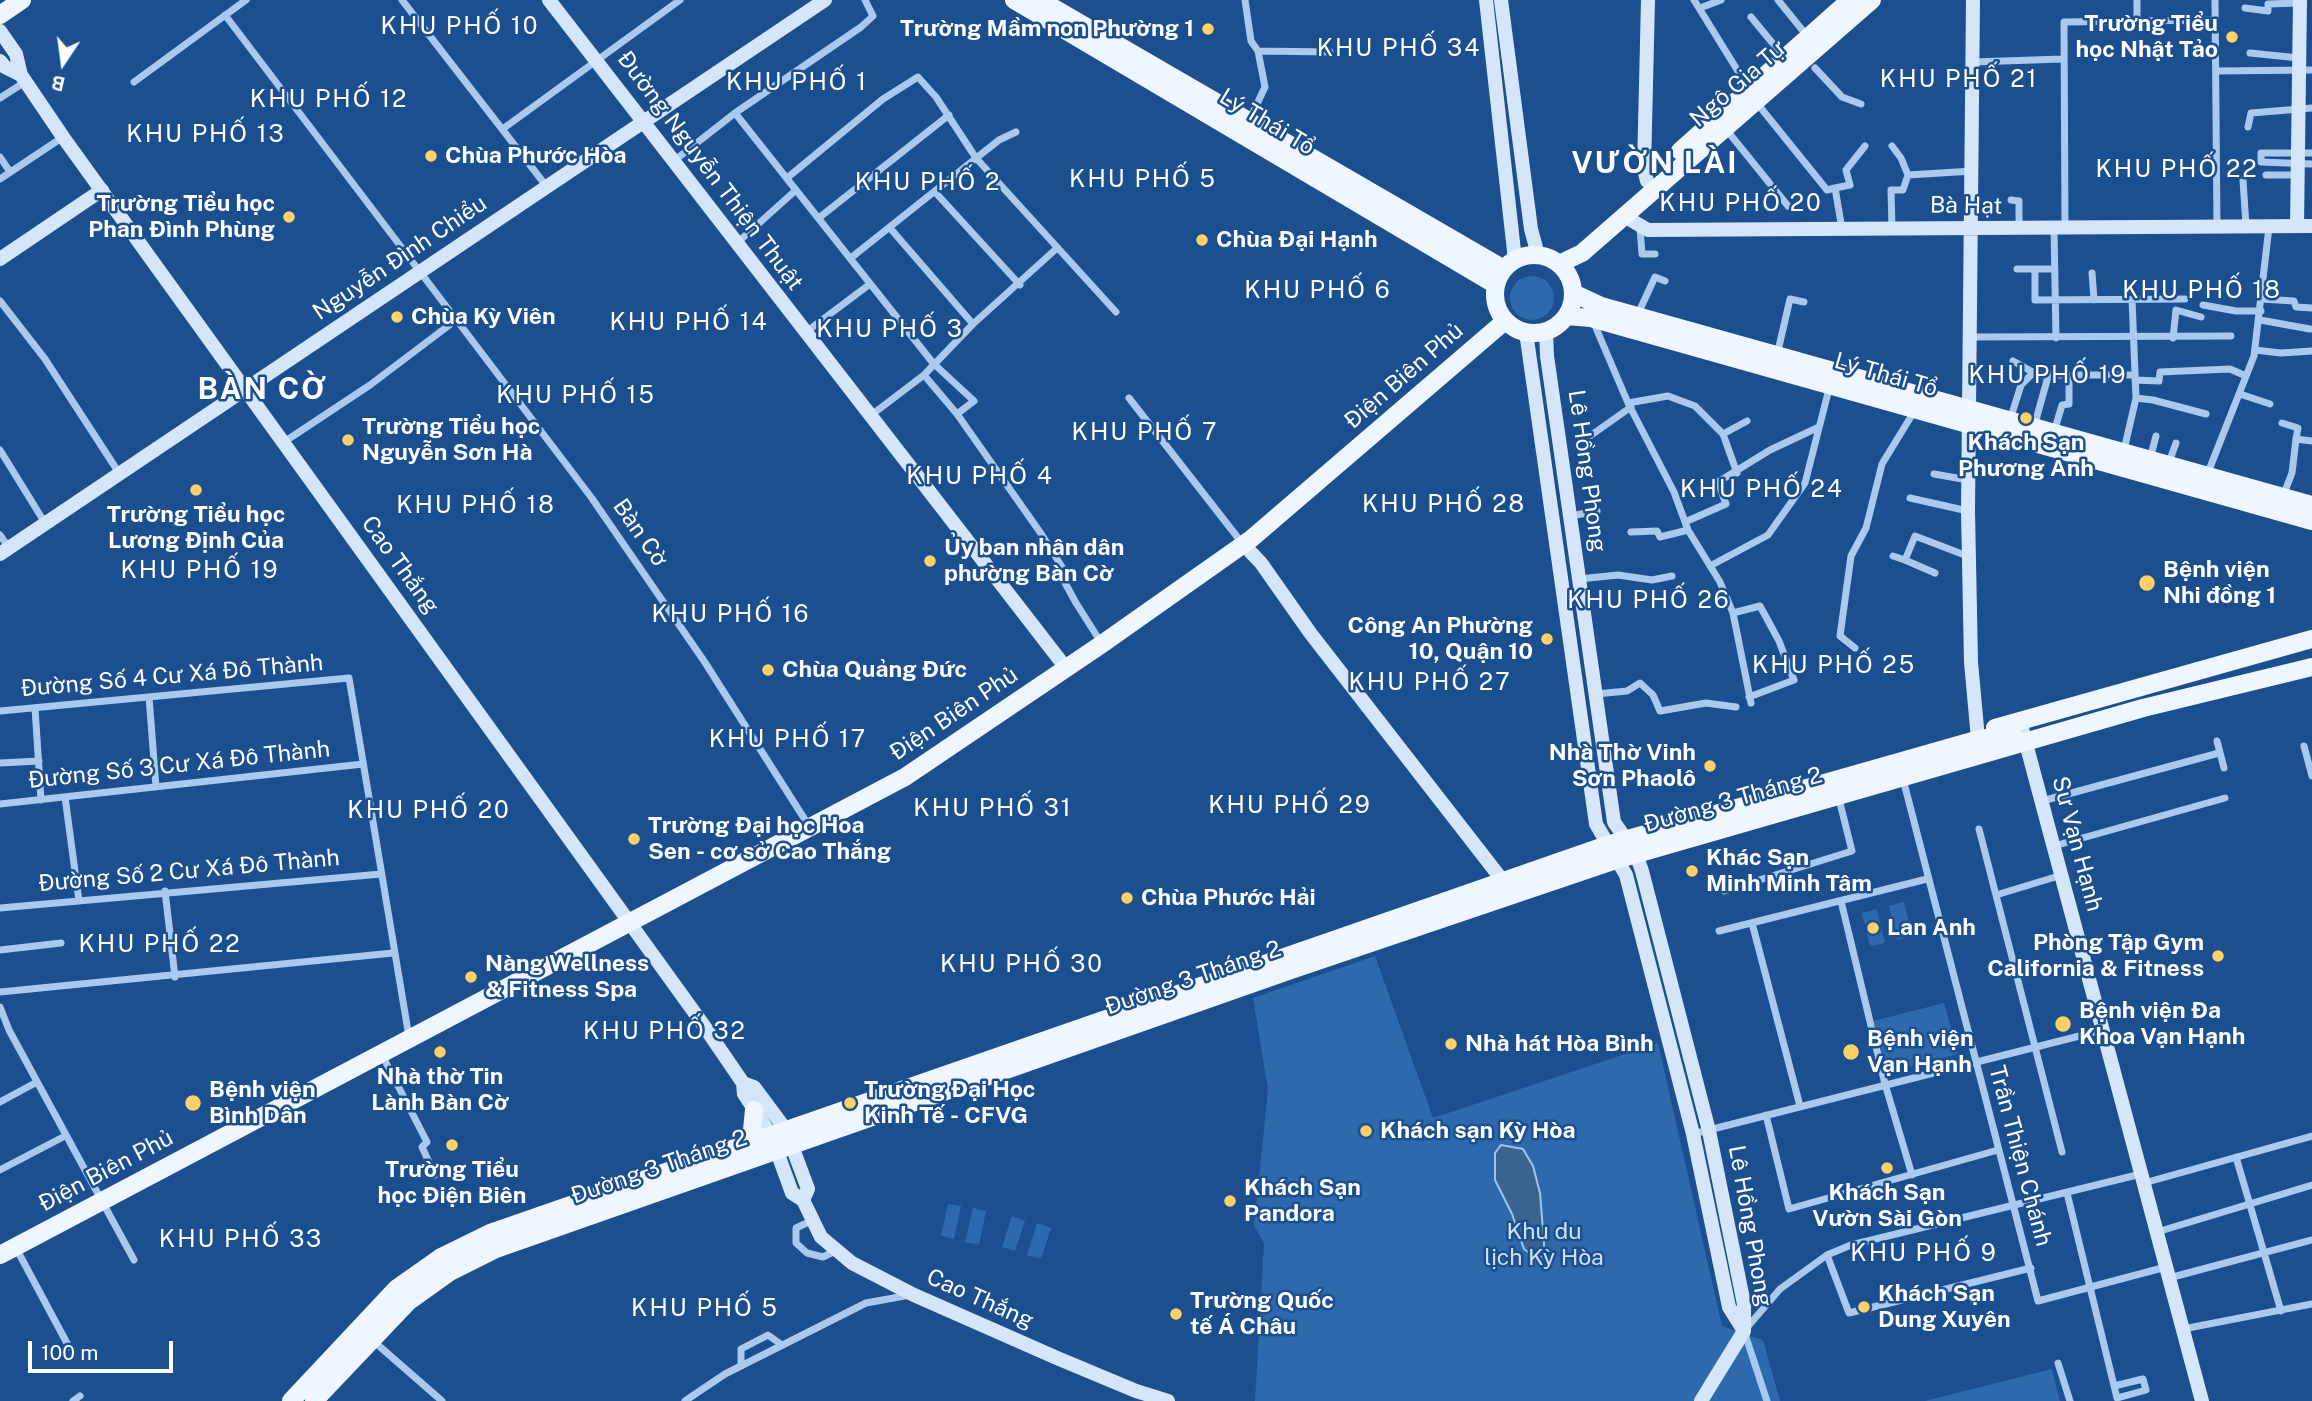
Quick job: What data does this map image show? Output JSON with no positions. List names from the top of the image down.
{
  "streets": {
    "main road": [
      "Ngô Gia Tự",
      "Lý Thái Tổ",
      "Điện Biên Phủ",
      "Đường 3 Tháng 2"
    ],
    "street": [
      "Đường Nguyễn Thiện Thuật",
      "Bà Hạt",
      "Nguyễn Đình Chiểu",
      "Lê Hồng Phong",
      "Bàn Cờ",
      "Cao Thắng",
      "Ðường Số 4 Cư Xá Đô Thành",
      "Ðường Số 3 Cư Xá Đô Thành",
      "Sư Vạn Hạnh",
      "Ðường Số 2 Cư Xá Đô Thành",
      "Trần Thiện Chánh"
    ]
  },
  "crossings": [
    ["Ngô Gia Tự", "Lý Thái Tổ"],
    ["Ngô Gia Tự", "Điện Biên Phủ"],
    ["Ngô Gia Tự", "Lê Hồng Phong"],
    ["Lý Thái Tổ", "Điện Biên Phủ"],
    ["Lý Thái Tổ", "Lê Hồng Phong"],
    ["Đường Nguyễn Thiện Thuật", "Nguyễn Đình Chiểu"],
    ["Đường Nguyễn Thiện Thuật", "Điện Biên Phủ"],
    ["Nguyễn Đình Chiểu", "Bàn Cờ"],
    ["Nguyễn Đình Chiểu", "Cao Thắng"],
    ["Điện Biên Phủ", "Lê Hồng Phong"],
    ["Điện Biên Phủ", "Bàn Cờ"],
    ["Điện Biên Phủ", "Cao Thắng"],
    ["Lê Hồng Phong", "Đường 3 Tháng 2"],
    ["Cao Thắng", "Đường 3 Tháng 2"],
    ["Ðường Số 4 Cư Xá Đô Thành", "Ðường Số 3 Cư Xá Đô Thành"],
    ["Đường 3 Tháng 2", "Sư Vạn Hạnh"],
    ["Đường 3 Tháng 2", "Trần Thiện Chánh"]
  ],
  "districts": [
    "KHU PHỐ 10",
    "KHU PHỐ 34",
    "KHU PHỐ 21",
    "KHU PHỐ 1",
    "KHU PHỐ 12",
    "KHU PHỐ 13",
    "VƯỜN LÀI",
    "KHU PHỐ 22",
    "KHU PHỐ 5",
    "KHU PHỐ 2",
    "KHU PHỐ 20",
    "KHU PHỐ 6",
    "KHU PHỐ 18",
    "KHU PHỐ 14",
    "KHU PHỐ 3",
    "KHU PHỐ 19",
    "BÀN CỜ",
    "KHU PHỐ 15",
    "KHU PHỐ 7",
    "KHU PHỐ 4",
    "KHU PHỐ 24",
    "KHU PHỐ 28",
    "KHU PHỐ 18",
    "KHU PHỐ 19",
    "KHU PHỐ 26",
    "KHU PHỐ 16",
    "KHU PHỐ 25",
    "KHU PHỐ 27",
    "KHU PHỐ 17",
    "KHU PHỐ 29",
    "KHU PHỐ 31",
    "KHU PHỐ 20",
    "KHU PHỐ 22",
    "KHU PHỐ 30",
    "KHU PHỐ 32",
    "KHU PHỐ 33",
    "KHU PHỐ 9",
    "KHU PHỐ 5"
  ],
  "parks": ["Khu du lịch Kỳ Hòa"],
  "places": [
    "Trường Mầm non Phường 1",
    "Trường Tiểu học Nhật Tảo",
    "Chùa Phước Hòa",
    "Trường Tiểu học Phan Đình Phùng",
    "Chùa Đại Hạnh",
    "Chùa Kỳ Viên",
    "Khách Sạn Phương Anh",
    "Trường Tiểu học Nguyễn Sơn Hà",
    "Trường Tiểu học Lương Định Của",
    "Ủy ban nhân dân phường Bàn Cờ",
    "Bệnh viện Nhi đồng 1",
    "Công An Phường 10, Quận 10",
    "Chùa Quảng Đức",
    "Nhà Thờ Vinh Sơn Phaolô",
    "Trường Đại học Hoa Sen - cơ sở Cao Thắng",
    "Khác Sạn Minh Minh Tâm",
    "Chùa Phước Hải",
    "Lan Anh",
    "Phòng Tập Gym California & Fitness",
    "Nàng Wellness & Fitness Spa",
    "Bệnh viện Đa Khoa Vạn Hạnh",
    "Nhà hát Hòa Bình",
    "Nhà thờ Tin Lành Bàn Cờ",
    "Bệnh viện Vạn Hạnh",
    "Bệnh viện Bình Dân",
    "Trường Đại Học Kinh Tế - CFVG",
    "Khách sạn Kỳ Hòa",
    "Trường Tiểu học Điện Biên",
    "Khách Sạn Vườn Sài Gòn",
    "Khách Sạn Pandora",
    "Khách Sạn Dung Xuyên",
    "Trường Quốc tế Á Châu"
  ],
  "scale_bar": "100 m",
  "north": "bottom"
}
